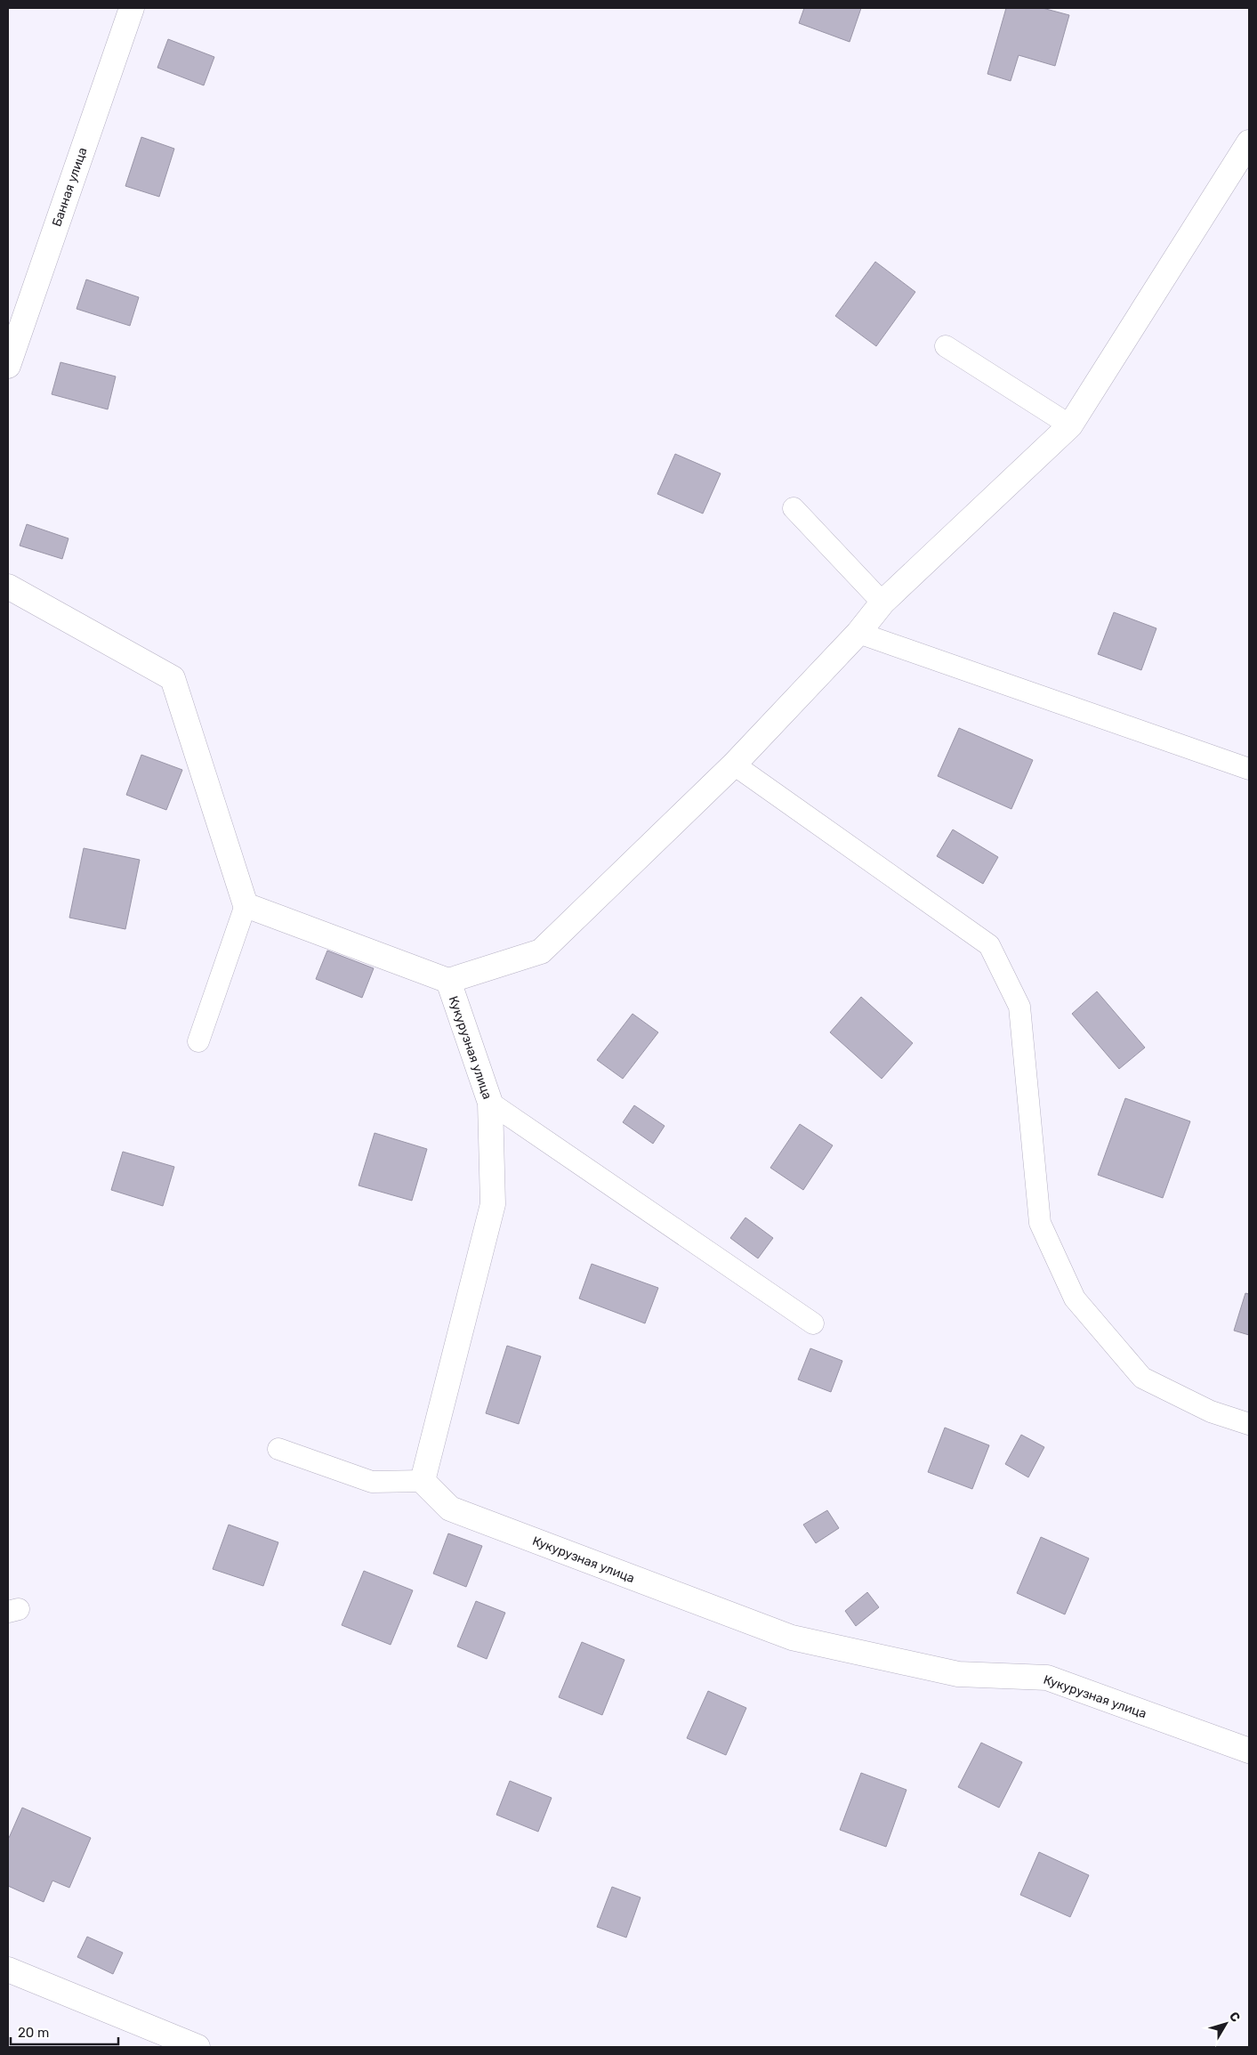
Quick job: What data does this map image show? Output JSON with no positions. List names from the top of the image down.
{
  "streets": {
    "street": ["Банная улица", "Кукурузная улица"]
  },
  "scale_bar": "20 m",
  "north": "top right"
}
